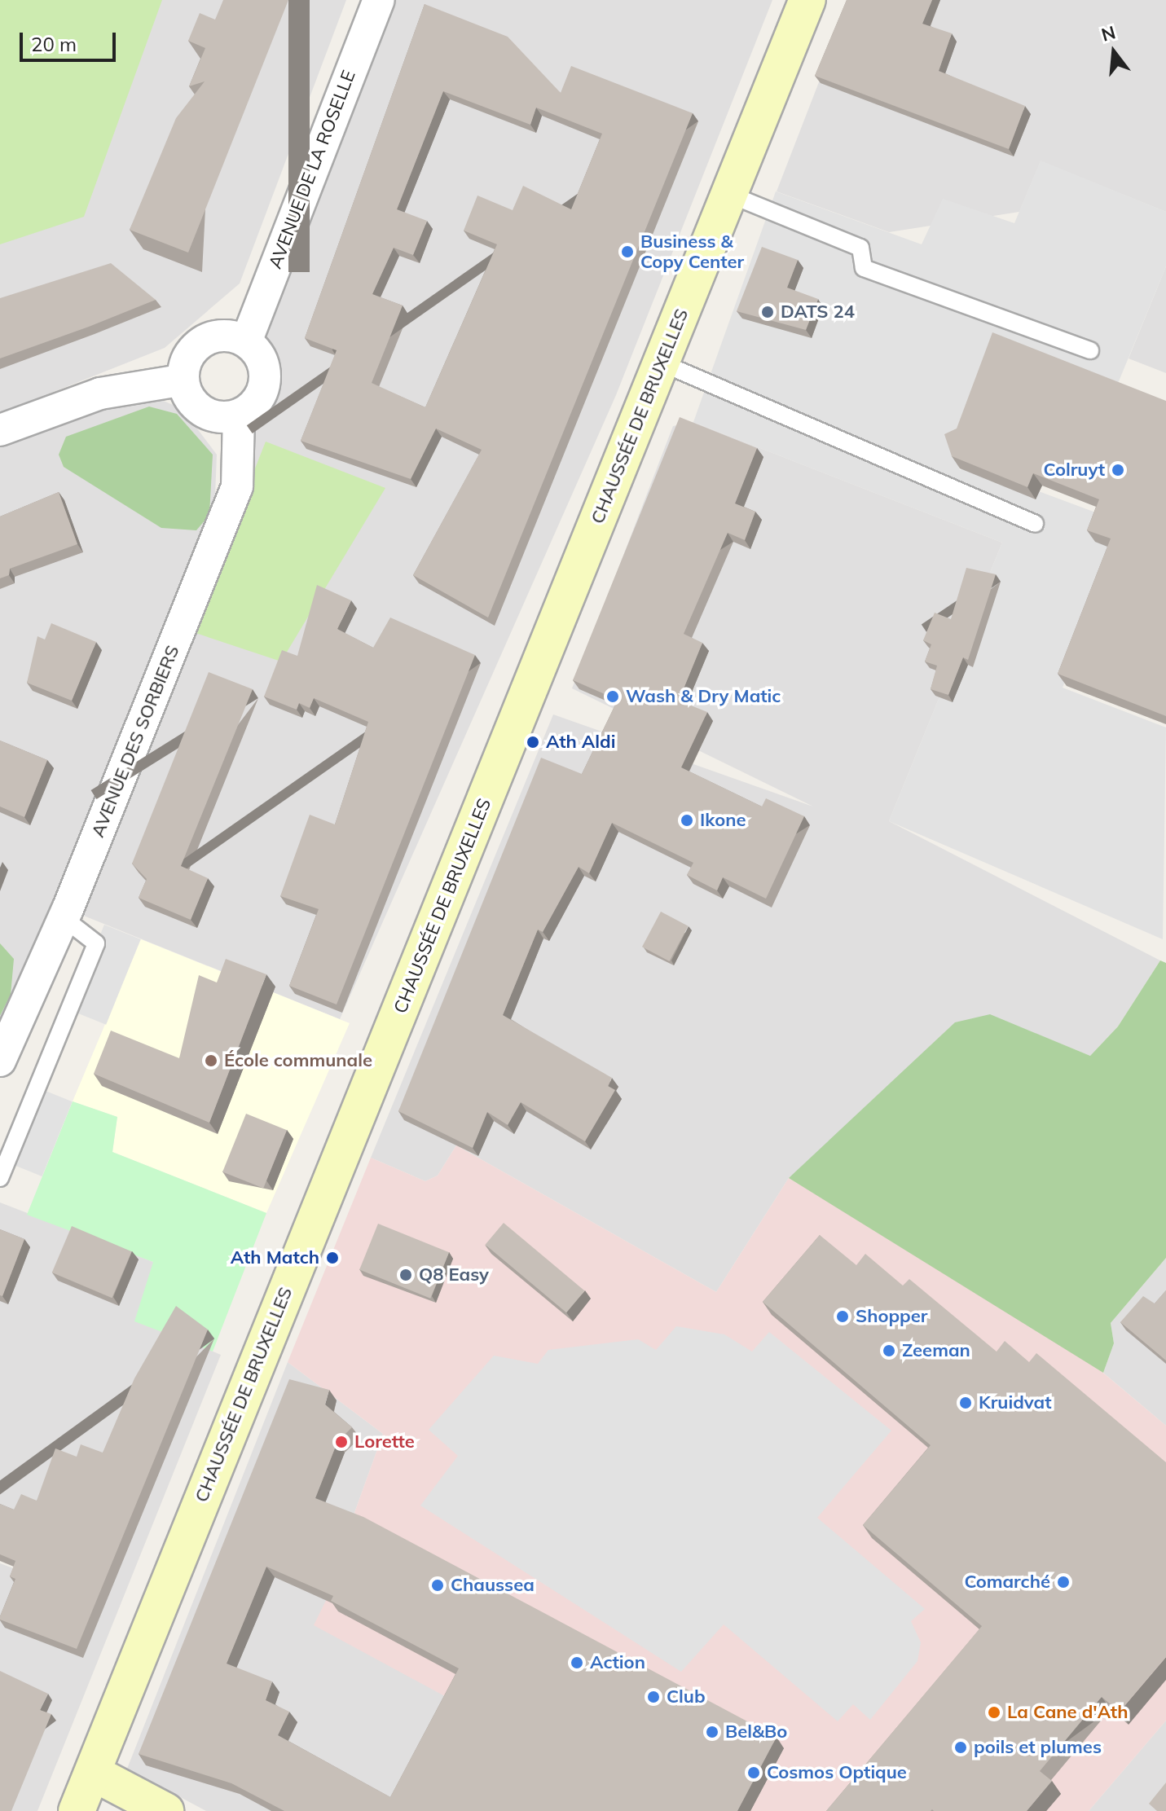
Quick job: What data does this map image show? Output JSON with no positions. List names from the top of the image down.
{
  "streets": {
    "street": ["AVENUE DE LA ROSELLE", "CHAUSSÉE DE BRUXELLES", "AVENUE DES SORBIERS"]
  },
  "crossings": [
    ["AVENUE DE LA ROSELLE", "AVENUE DES SORBIERS"]
  ],
  "places": [
    "Business & Copy Center",
    "DATS 24",
    "Colruyt",
    "Wash & Dry Matic",
    "Ath Aldi",
    "Ikone",
    "École communale",
    "Ath Match",
    "Q8 Easy",
    "Shopper",
    "Zeeman",
    "Kruidvat",
    "Lorette",
    "Comarché",
    "Chaussea",
    "Action",
    "Club",
    "La Cane d'Ath",
    "Bel&Bo",
    "poils et plumes",
    "Cosmos Optique"
  ],
  "scale_bar": "20 m",
  "north": "top"
}
